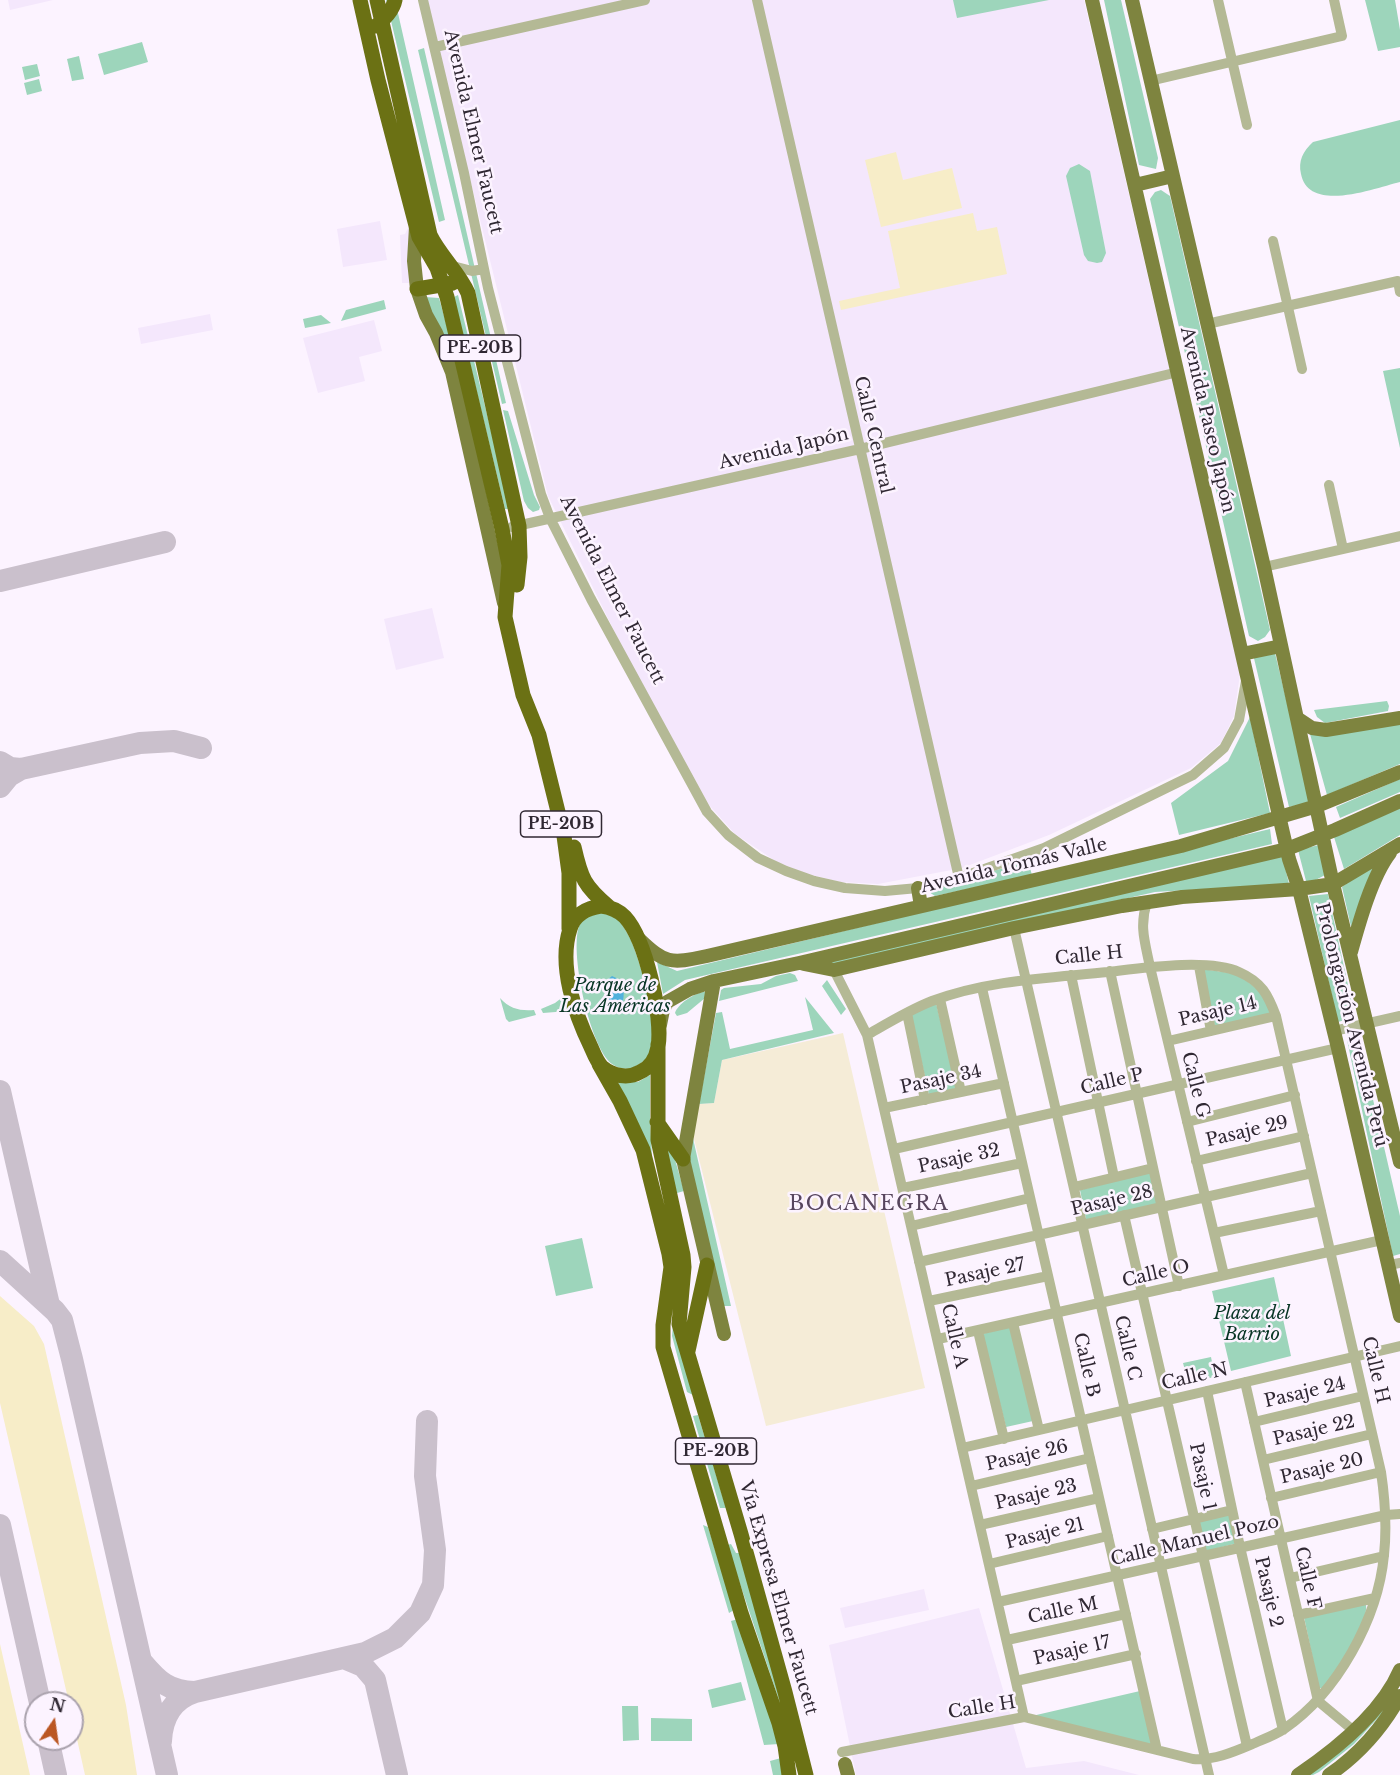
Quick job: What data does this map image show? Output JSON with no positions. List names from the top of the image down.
{
  "streets": {
    "highway": ["PE-20B", "Vía Expresa Elmer Faucett"],
    "main road": ["Avenida Paseo Japón", "Avenida Tomás Valle", "Prolongación Avenida Perú"],
    "street": [
      "Avenida Elmer Faucett",
      "Calle Central",
      "Avenida Japón",
      "Calle H",
      "Pasaje 14",
      "Pasaje 34",
      "Calle P",
      "Calle G",
      "Pasaje 29",
      "Pasaje 32",
      "Pasaje 28",
      "Pasaje 27",
      "Calle O",
      "Calle A",
      "Calle C",
      "Calle B",
      "Calle N",
      "Pasaje 24",
      "Pasaje 22",
      "Pasaje 26",
      "Pasaje 20",
      "Pasaje 1",
      "Pasaje 23",
      "Pasaje 21",
      "Calle Manuel Pozo",
      "Calle F",
      "Pasaje 2",
      "Calle M",
      "Pasaje 17"
    ]
  },
  "crossings": [
    ["Avenida Elmer Faucett", "Calle Central"],
    ["Avenida Elmer Faucett", "Avenida Japón"],
    ["Avenida Elmer Faucett", "Avenida Tomás Valle"],
    ["PE-20B", "Avenida Japón"],
    ["PE-20B", "Avenida Tomás Valle"],
    ["PE-20B", "Vía Expresa Elmer Faucett"],
    ["Avenida Paseo Japón", "Avenida Japón"],
    ["Avenida Paseo Japón", "Avenida Tomás Valle"],
    ["Avenida Paseo Japón", "Prolongación Avenida Perú"],
    ["Calle Central", "Avenida Japón"],
    ["Calle Central", "Avenida Tomás Valle"],
    ["Calle H", "Pasaje 14"],
    ["Calle H", "Calle P"],
    ["Calle H", "Calle G"],
    ["Calle H", "Pasaje 29"],
    ["Calle H", "Pasaje 28"],
    ["Calle H", "Calle O"],
    ["Calle H", "Calle A"],
    ["Calle H", "Calle C"],
    ["Calle H", "Calle B"],
    ["Calle H", "Calle N"],
    ["Calle H", "Pasaje 24"],
    ["Calle H", "Pasaje 22"],
    ["Calle H", "Pasaje 20"],
    ["Calle H", "Pasaje 1"],
    ["Calle H", "Calle Manuel Pozo"],
    ["Calle H", "Calle F"],
    ["Calle H", "Pasaje 2"],
    ["Pasaje 14", "Calle G"],
    ["Prolongación Avenida Perú", "Calle P"],
    ["Prolongación Avenida Perú", "Calle O"],
    ["Pasaje 34", "Calle A"],
    ["Pasaje 34", "Calle B"],
    ["Calle P", "Calle G"],
    ["Calle P", "Calle A"],
    ["Calle P", "Calle C"],
    ["Calle P", "Calle B"],
    ["Calle G", "Pasaje 29"],
    ["Calle G", "Pasaje 28"],
    ["Calle G", "Calle O"],
    ["Pasaje 32", "Calle A"],
    ["Pasaje 32", "Calle B"],
    ["Pasaje 28", "Calle A"],
    ["Pasaje 28", "Calle C"],
    ["Pasaje 28", "Calle B"],
    ["Pasaje 28", "Pasaje 1"],
    ["Pasaje 27", "Calle A"],
    ["Pasaje 27", "Calle B"],
    ["Calle O", "Calle A"],
    ["Calle O", "Calle C"],
    ["Calle O", "Calle B"],
    ["Calle O", "Pasaje 1"],
    ["Calle A", "Calle N"],
    ["Calle A", "Pasaje 26"],
    ["Calle A", "Pasaje 23"],
    ["Calle A", "Pasaje 21"],
    ["Calle A", "Calle Manuel Pozo"],
    ["Calle A", "Calle M"],
    ["Calle A", "Pasaje 17"],
    ["Calle C", "Calle N"],
    ["Calle C", "Calle Manuel Pozo"],
    ["Calle B", "Calle N"],
    ["Calle B", "Pasaje 26"],
    ["Calle B", "Pasaje 23"],
    ["Calle B", "Pasaje 21"],
    ["Calle B", "Calle Manuel Pozo"],
    ["Calle B", "Calle M"],
    ["Calle B", "Pasaje 17"],
    ["Calle N", "Pasaje 1"],
    ["Calle N", "Calle F"],
    ["Calle N", "Pasaje 2"],
    ["Pasaje 24", "Calle F"],
    ["Pasaje 22", "Calle F"],
    ["Pasaje 20", "Calle F"],
    ["Pasaje 1", "Calle Manuel Pozo"],
    ["Calle Manuel Pozo", "Calle F"],
    ["Calle Manuel Pozo", "Pasaje 2"]
  ],
  "districts": ["BOCANEGRA"],
  "parks": ["Parque de Las Américas", "Plaza del Barrio"],
  "north": "top"
}
